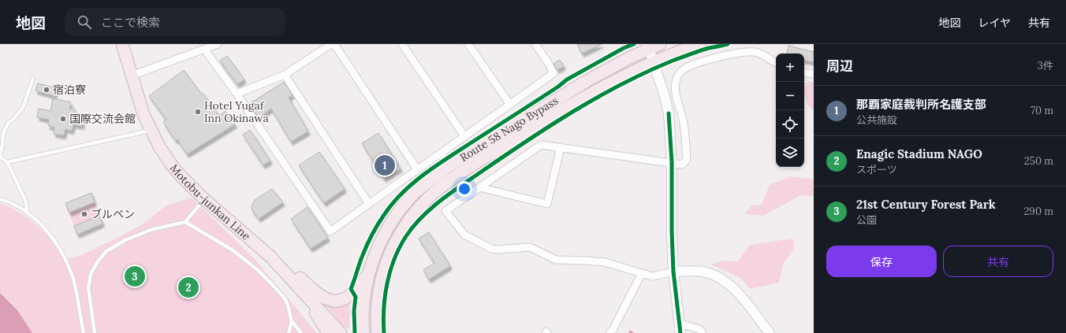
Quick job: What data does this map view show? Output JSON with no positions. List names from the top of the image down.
{
  "streets": {
    "highway": ["Route 58 Nago Bypass", "Motobu-junkan Line"]
  },
  "places": [
    "宿泊寮",
    "Hotel Yugaf Inn Okinawa",
    "国際交流会館",
    "ブルペン"
  ],
  "page": {
    "header": "地図",
    "search": "ここで検索",
    "nav": ["地図", "レイヤ", "共有"],
    "heading": ["周辺", "3件"],
    "map_buttons": ["+", "−"],
    "list": [
      {
        "mark": "1",
        "name": "那覇家庭裁判所名護支部",
        "note": "公共施設",
        "value": "70 m"
      },
      {
        "mark": "2",
        "name": "Enagic Stadium NAGO",
        "note": "スポーツ",
        "value": "250 m"
      },
      {
        "mark": "3",
        "name": "21st Century Forest Park",
        "note": "公園",
        "value": "290 m"
      }
    ],
    "pins": ["1", "3", "2"],
    "buttons": ["保存", "共有"]
  }
}
